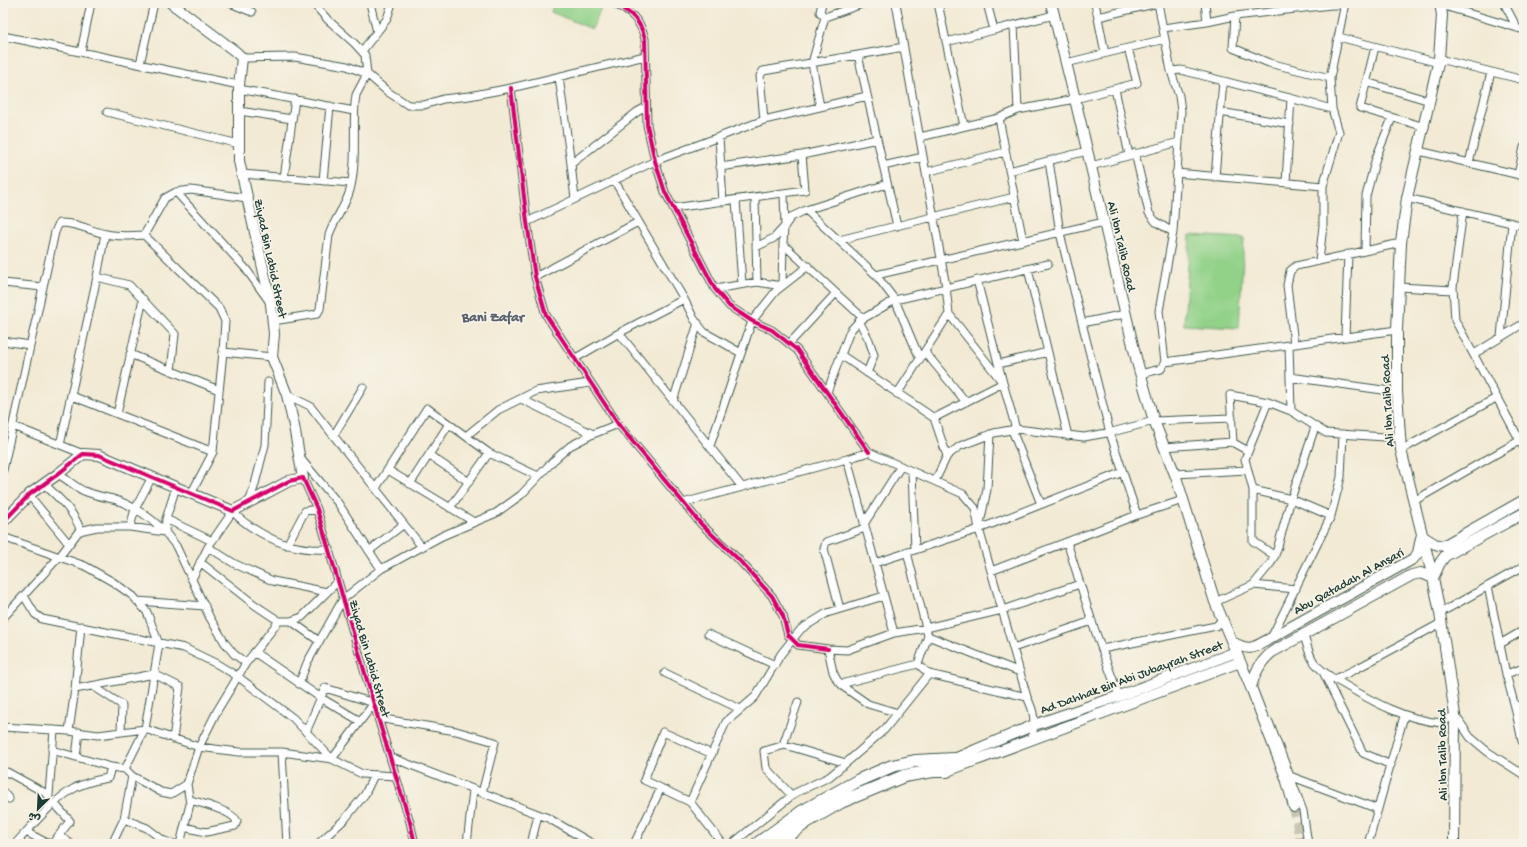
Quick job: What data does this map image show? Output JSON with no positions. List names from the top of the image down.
{
  "streets": {
    "main road": [
      "Ali Ibn Talib Road",
      "Ziyad Bin Labid Street",
      "Abu Qatadah Al Ansari",
      "Ad Dahhak Bin Abi Jubayrah Street"
    ]
  },
  "crossings": [
    ["Ali Ibn Talib Road", "Abu Qatadah Al Ansari"],
    ["Ali Ibn Talib Road", "Ad Dahhak Bin Abi Jubayrah Street"]
  ],
  "districts": ["Bani Zafar"],
  "north": "bottom left"
}
